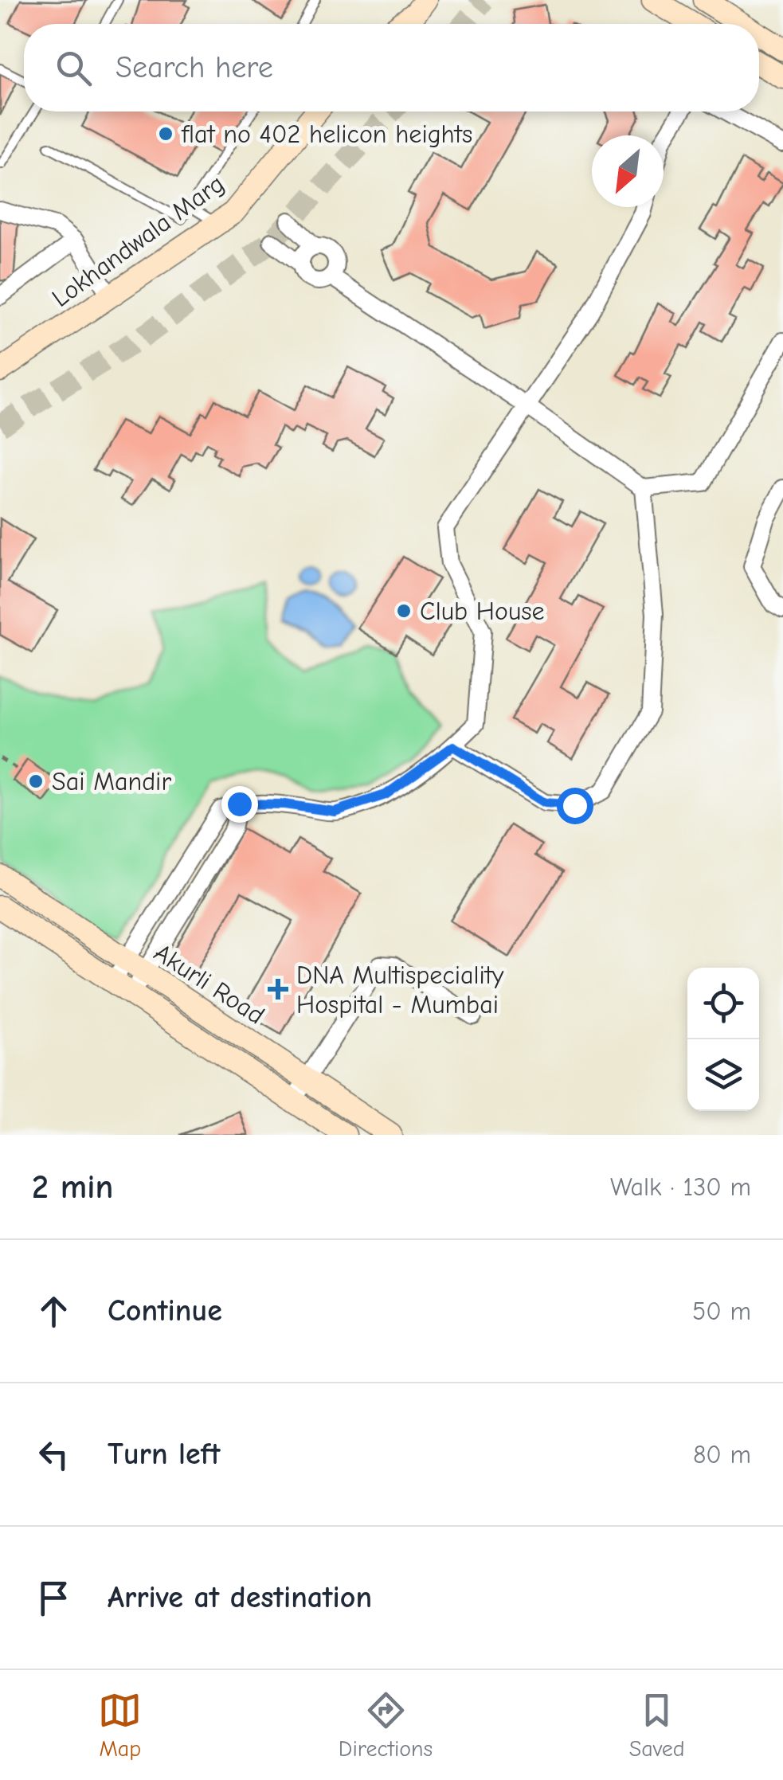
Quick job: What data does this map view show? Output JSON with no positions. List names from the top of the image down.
{
  "streets": {
    "street": ["Lokhandwala Marg", "Akurli Road"]
  },
  "places": {
    "other": ["flat no 402 helicon heights", "Club House", "Sai Mandir"],
    "health": ["DNA Multispeciality Hospital - Mumbai"]
  },
  "north": "bottom left",
  "page": {
    "search": "Search here",
    "heading": ["2 min", "Walk · 130 m"],
    "list": [
      ["Continue", "50 m"],
      ["Turn left", "80 m"],
      "Arrive at destination"
    ],
    "nav": ["Map", "Directions", "Saved"]
  }
}
